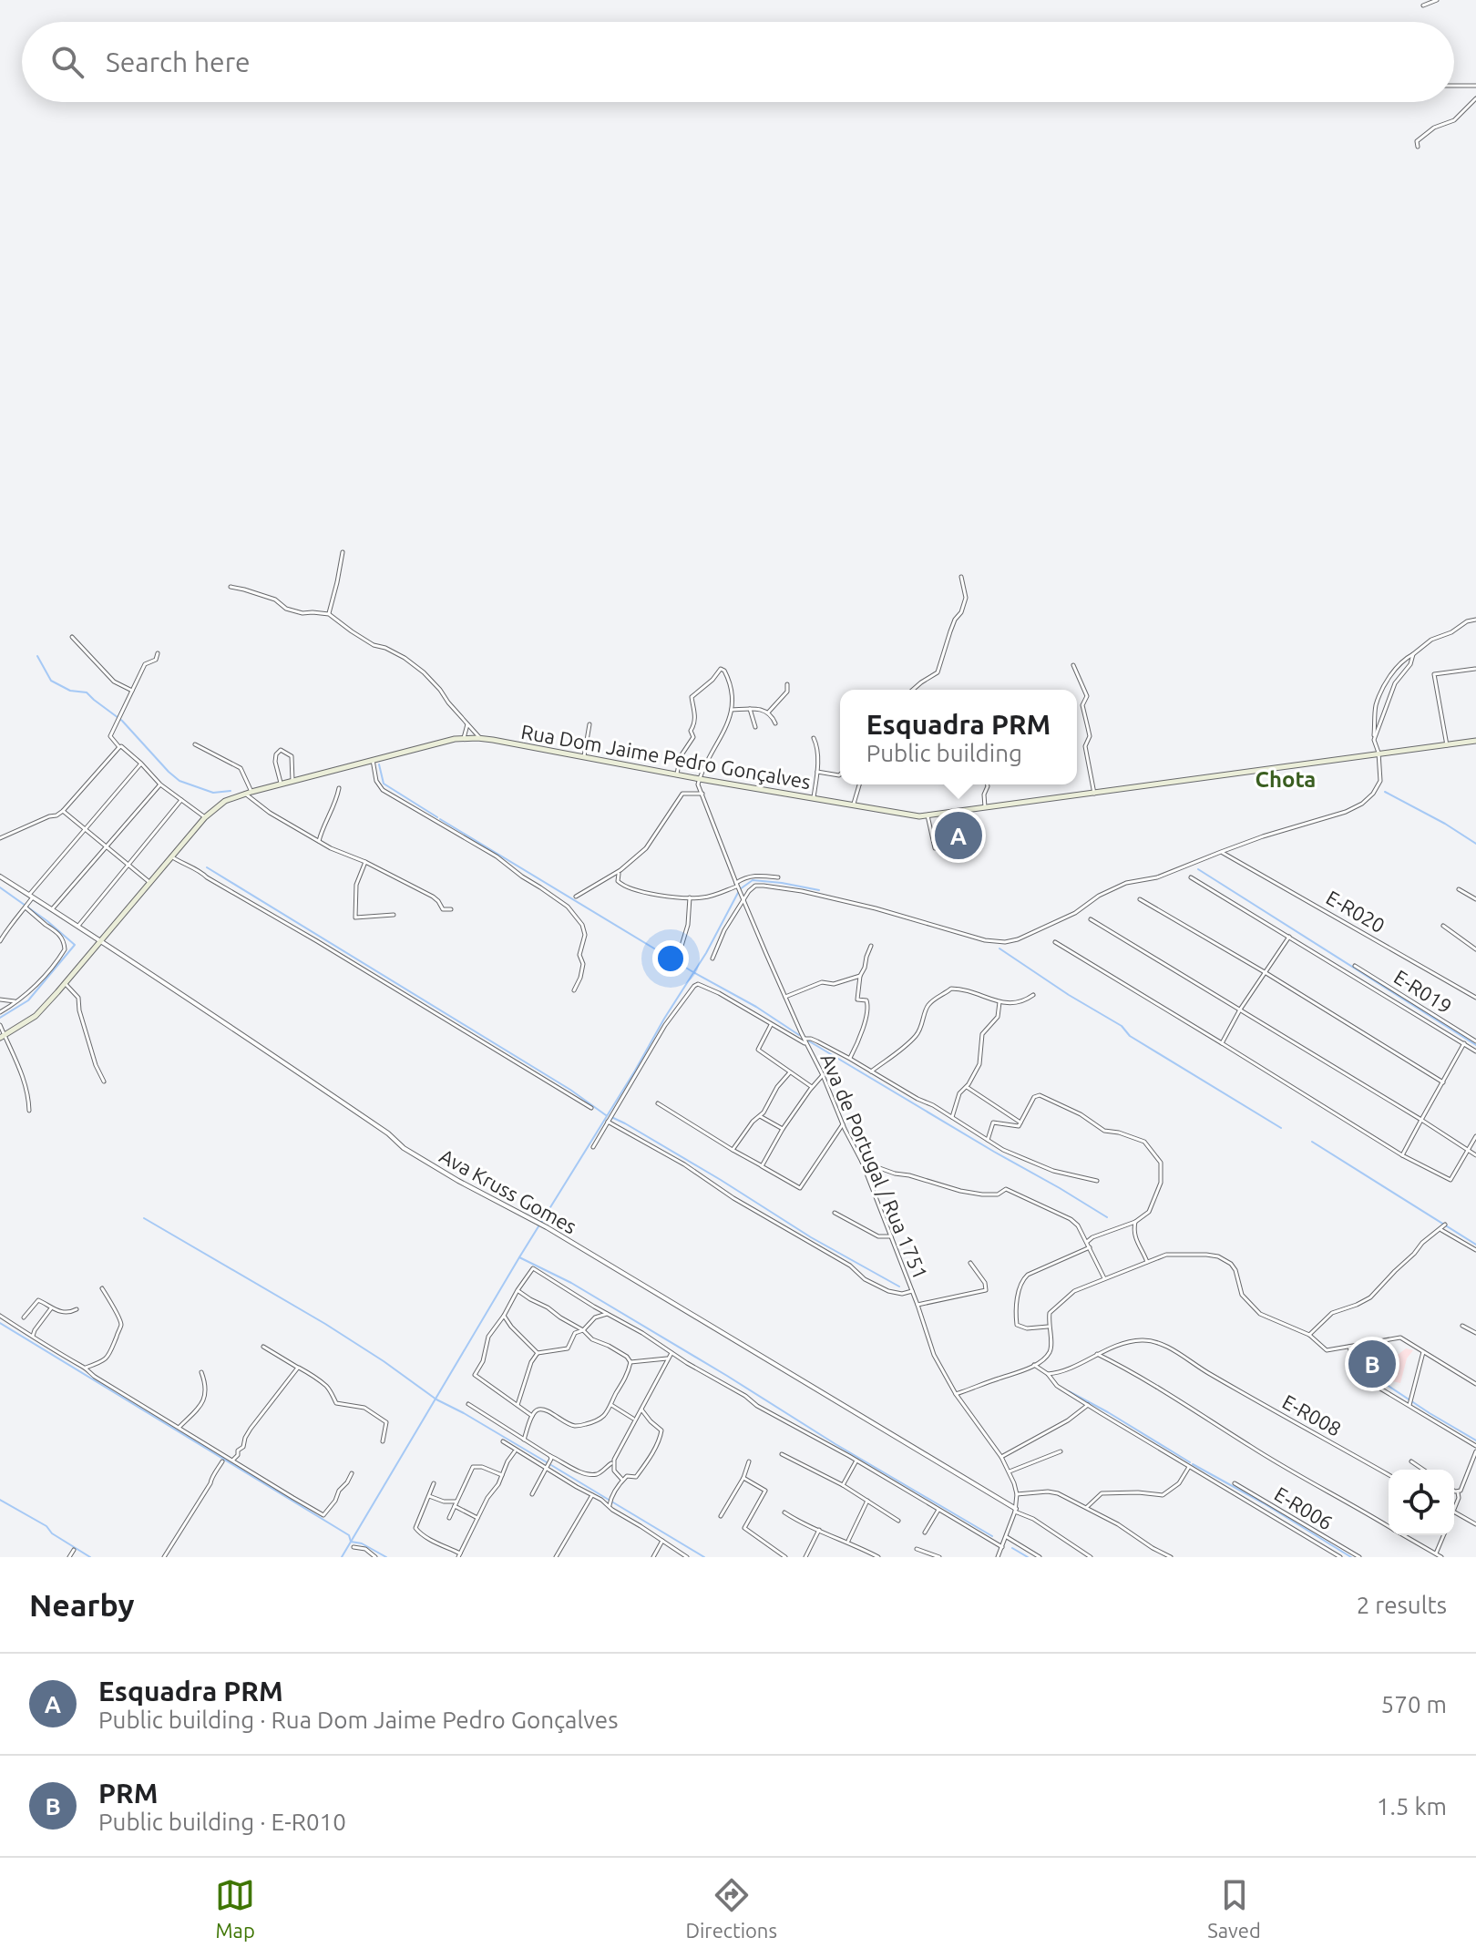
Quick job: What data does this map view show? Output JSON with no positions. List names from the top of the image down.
{
  "streets": {
    "main road": ["Rua Dom Jaime Pedro Gonçalves"],
    "street": [
      "E-R020",
      "E-R019",
      "Ava de Portugal / Rua 1751",
      "Ava Kruss Gomes",
      "E-R008",
      "E-R006"
    ]
  },
  "crossings": [
    ["Rua Dom Jaime Pedro Gonçalves", "Ava de Portugal / Rua 1751"],
    ["Rua Dom Jaime Pedro Gonçalves", "Ava Kruss Gomes"],
    ["Ava de Portugal / Rua 1751", "Ava Kruss Gomes"]
  ],
  "districts": ["Chota"],
  "page": {
    "search": "Search here",
    "popup": ["Esquadra PRM", "Public building"],
    "pins": ["A", "B"],
    "heading": ["Nearby", "2 results"],
    "list": [
      {
        "mark": "A",
        "name": "Esquadra PRM",
        "note": "Public building · Rua Dom Jaime Pedro Gonçalves",
        "value": "570 m"
      },
      {
        "mark": "B",
        "name": "PRM",
        "note": "Public building · E-R010",
        "value": "1.5 km"
      }
    ],
    "nav": ["Map", "Directions", "Saved"]
  }
}
